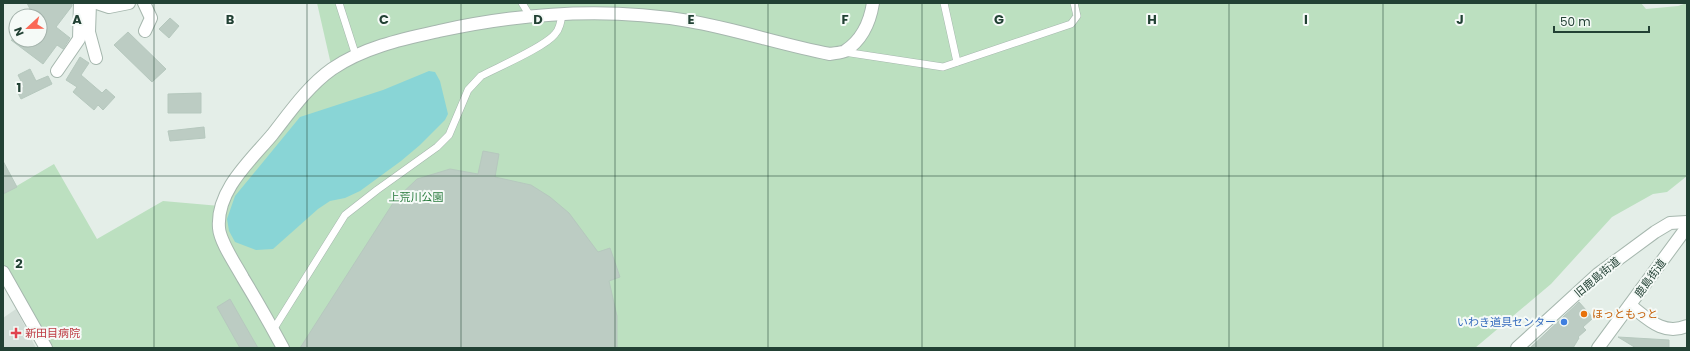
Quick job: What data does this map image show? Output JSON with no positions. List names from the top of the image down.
{
  "streets": {
    "street": ["旧鹿島街道", "鹿島街道"]
  },
  "parks": ["上荒川公園"],
  "places": {
    "other": ["ほっともっと", "いわき道具センター"],
    "health": ["新田目病院"]
  },
  "scale_bar": "50 m",
  "north": "left",
  "grid": {
    "columns": [
      "A",
      "B",
      "C",
      "D",
      "E",
      "F",
      "G",
      "H",
      "I",
      "J"
    ],
    "rows": ["1", "2"]
  }
}
